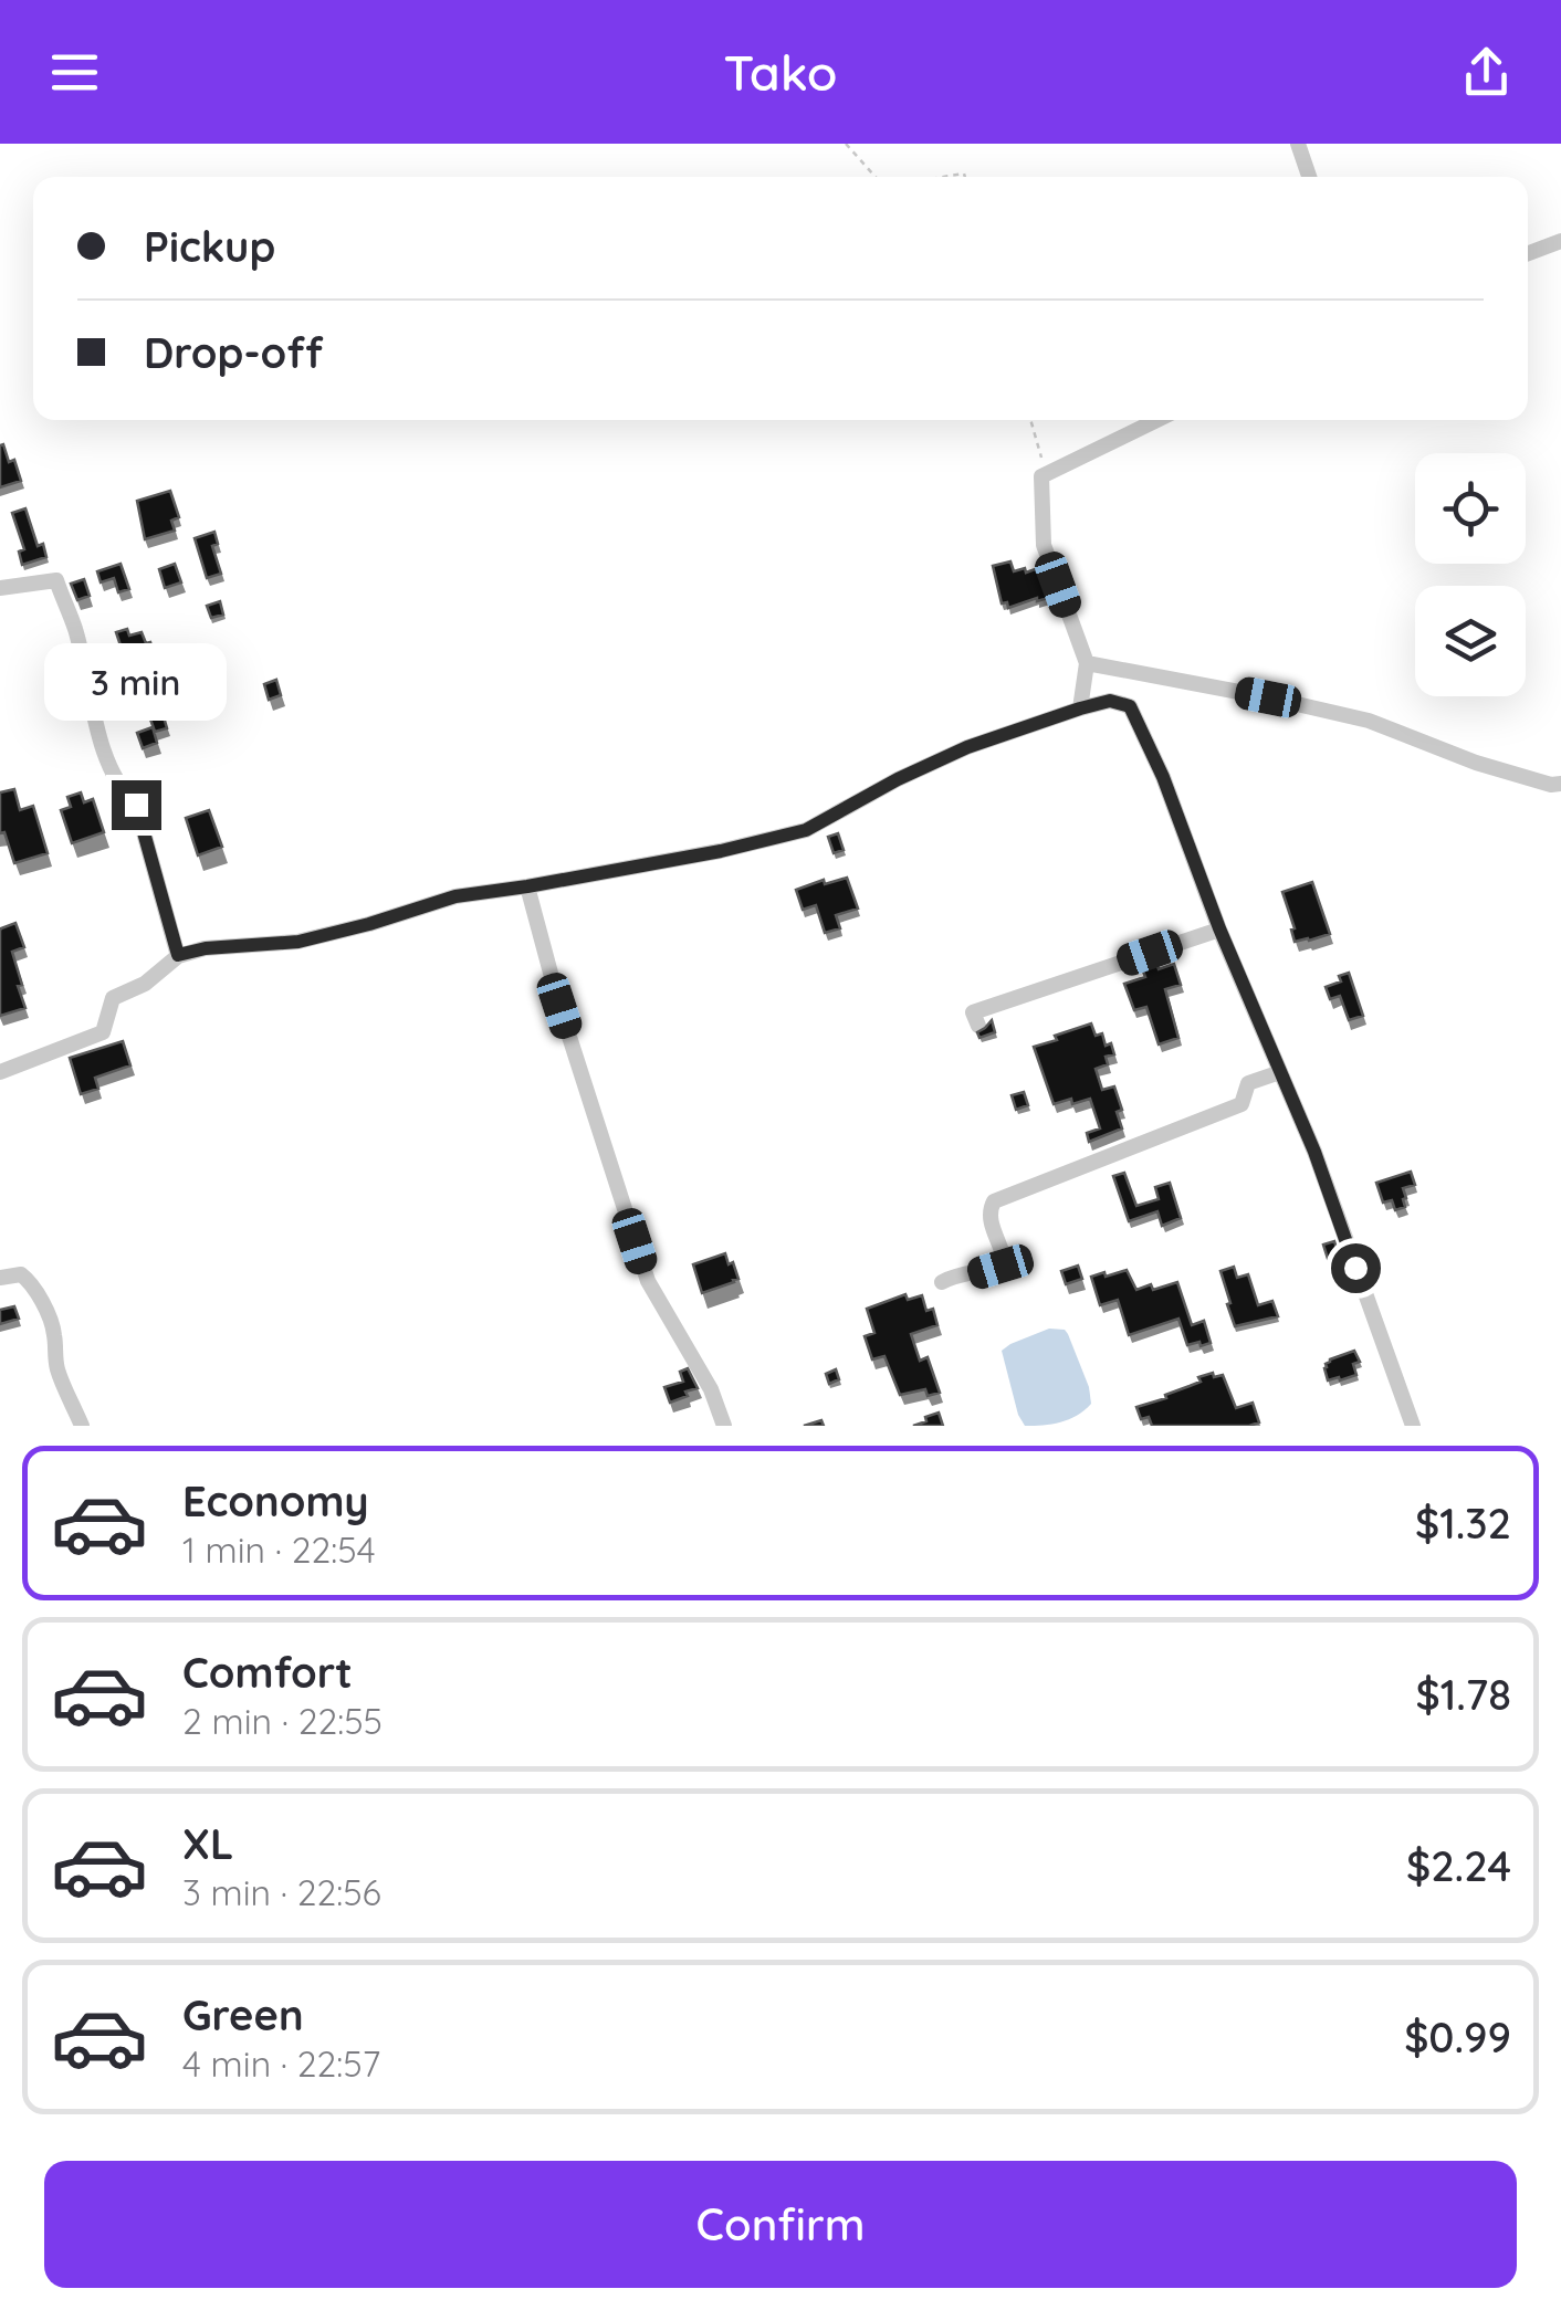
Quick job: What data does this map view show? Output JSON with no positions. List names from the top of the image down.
{
  "page": {
    "header": "Tako",
    "banner": ["Pickup", "Drop-off"],
    "bubble": "3 min",
    "list": [
      {
        "name": "Economy",
        "note": "1 min · 22:54",
        "value": "$1.32"
      },
      {
        "name": "Comfort",
        "note": "2 min · 22:55",
        "value": "$1.78"
      },
      {
        "name": "XL",
        "note": "3 min · 22:56",
        "value": "$2.24"
      },
      {
        "name": "Green",
        "note": "4 min · 22:57",
        "value": "$0.99"
      }
    ],
    "buttons": "Confirm"
  }
}
